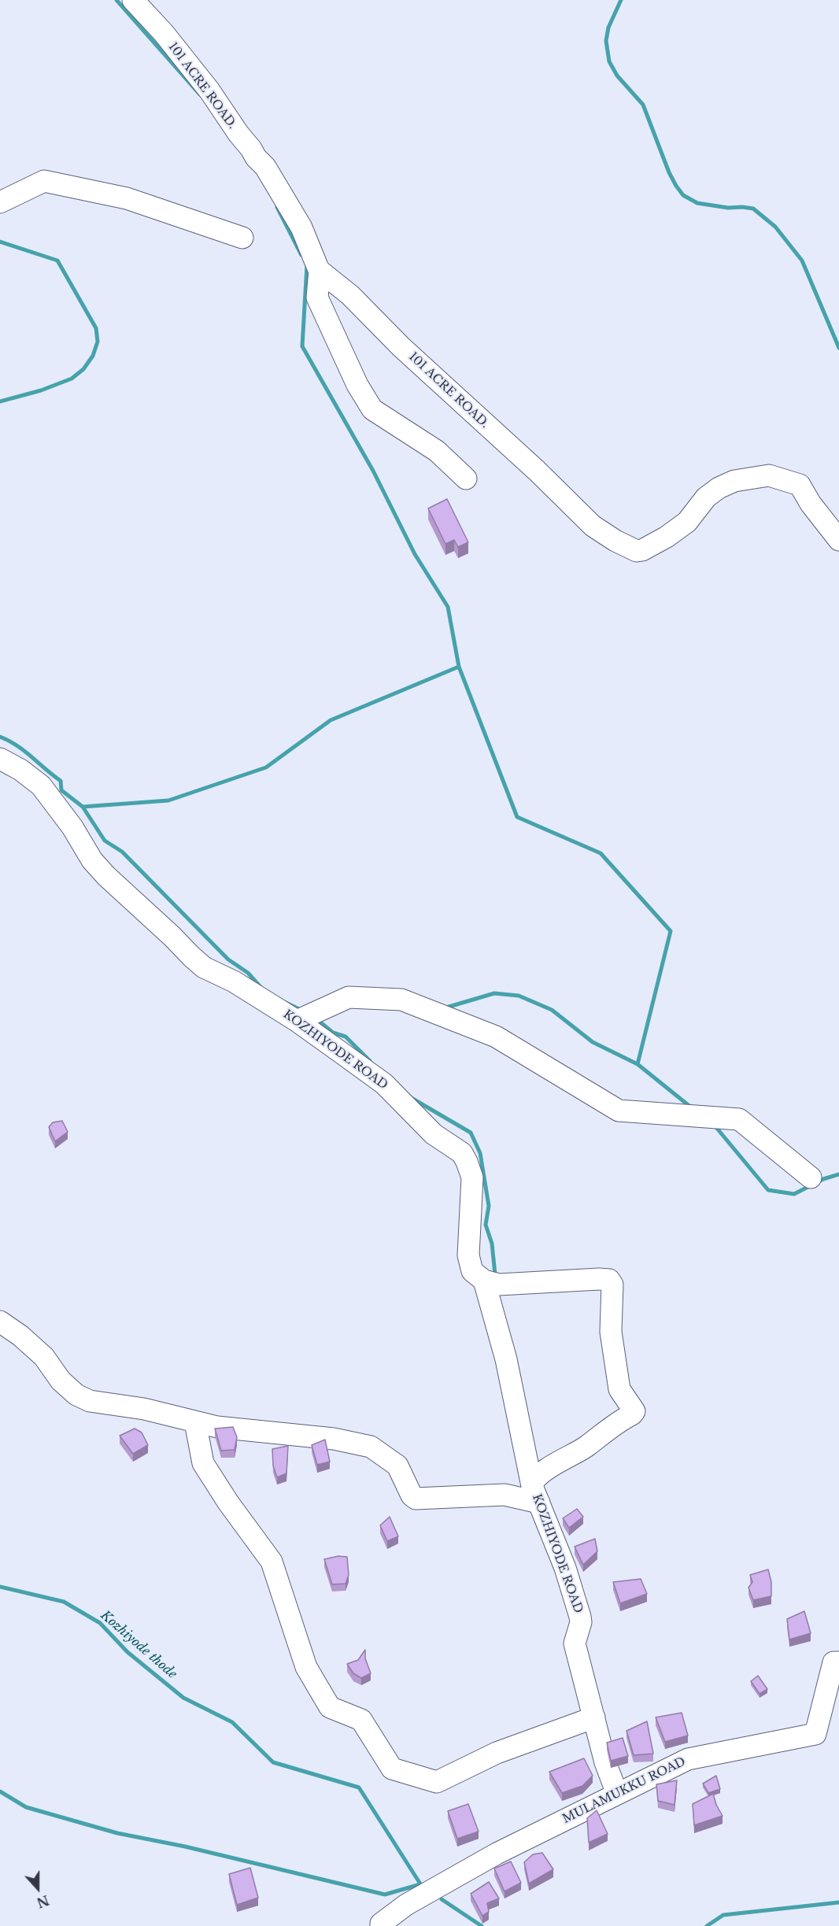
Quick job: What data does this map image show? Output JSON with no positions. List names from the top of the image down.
{
  "streets": {
    "street": ["101 ACRE ROAD.", "KOZHIYODE ROAD", "MULAMUKKU ROAD"]
  },
  "crossings": [
    ["KOZHIYODE ROAD", "MULAMUKKU ROAD"]
  ],
  "water": ["Kozhiyode thode"],
  "north": "bottom"
}
